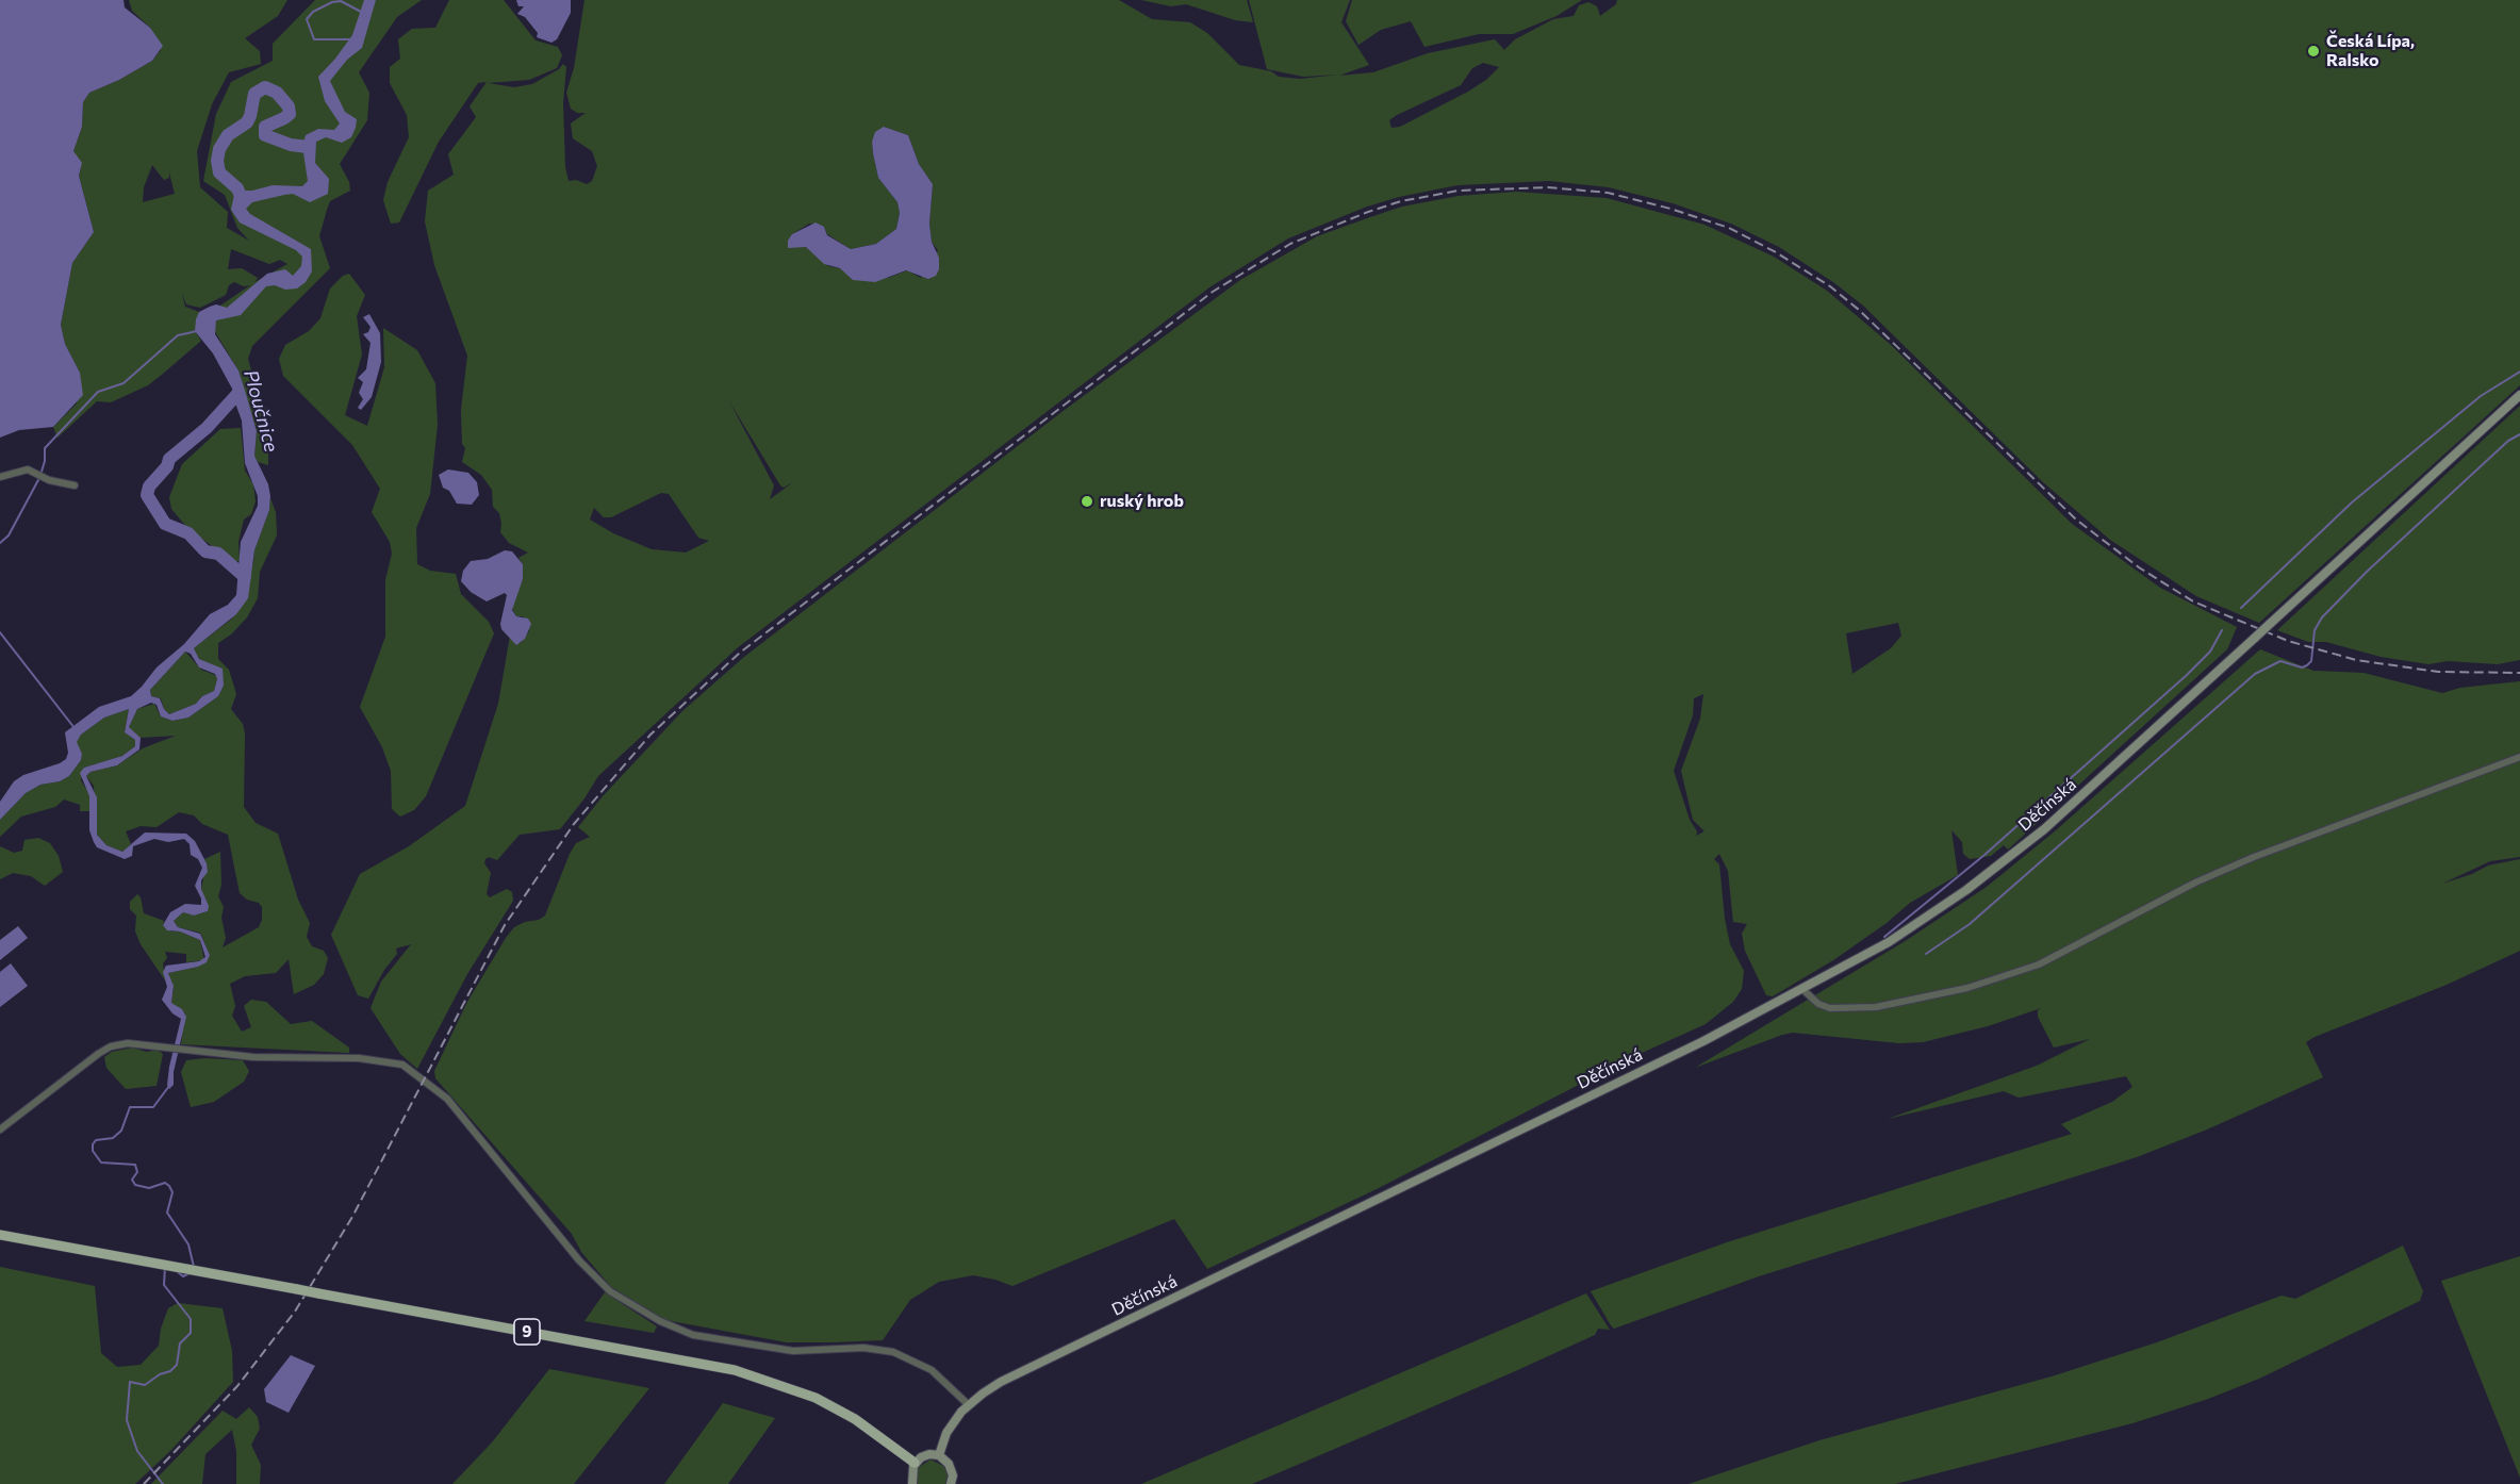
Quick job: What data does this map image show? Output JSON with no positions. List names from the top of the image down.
{
  "streets": {
    "main road": ["Děčínská", "9"]
  },
  "water": ["Ploučnice"],
  "places": ["Česká Lípa, Ralsko", "ruský hrob"]
}
